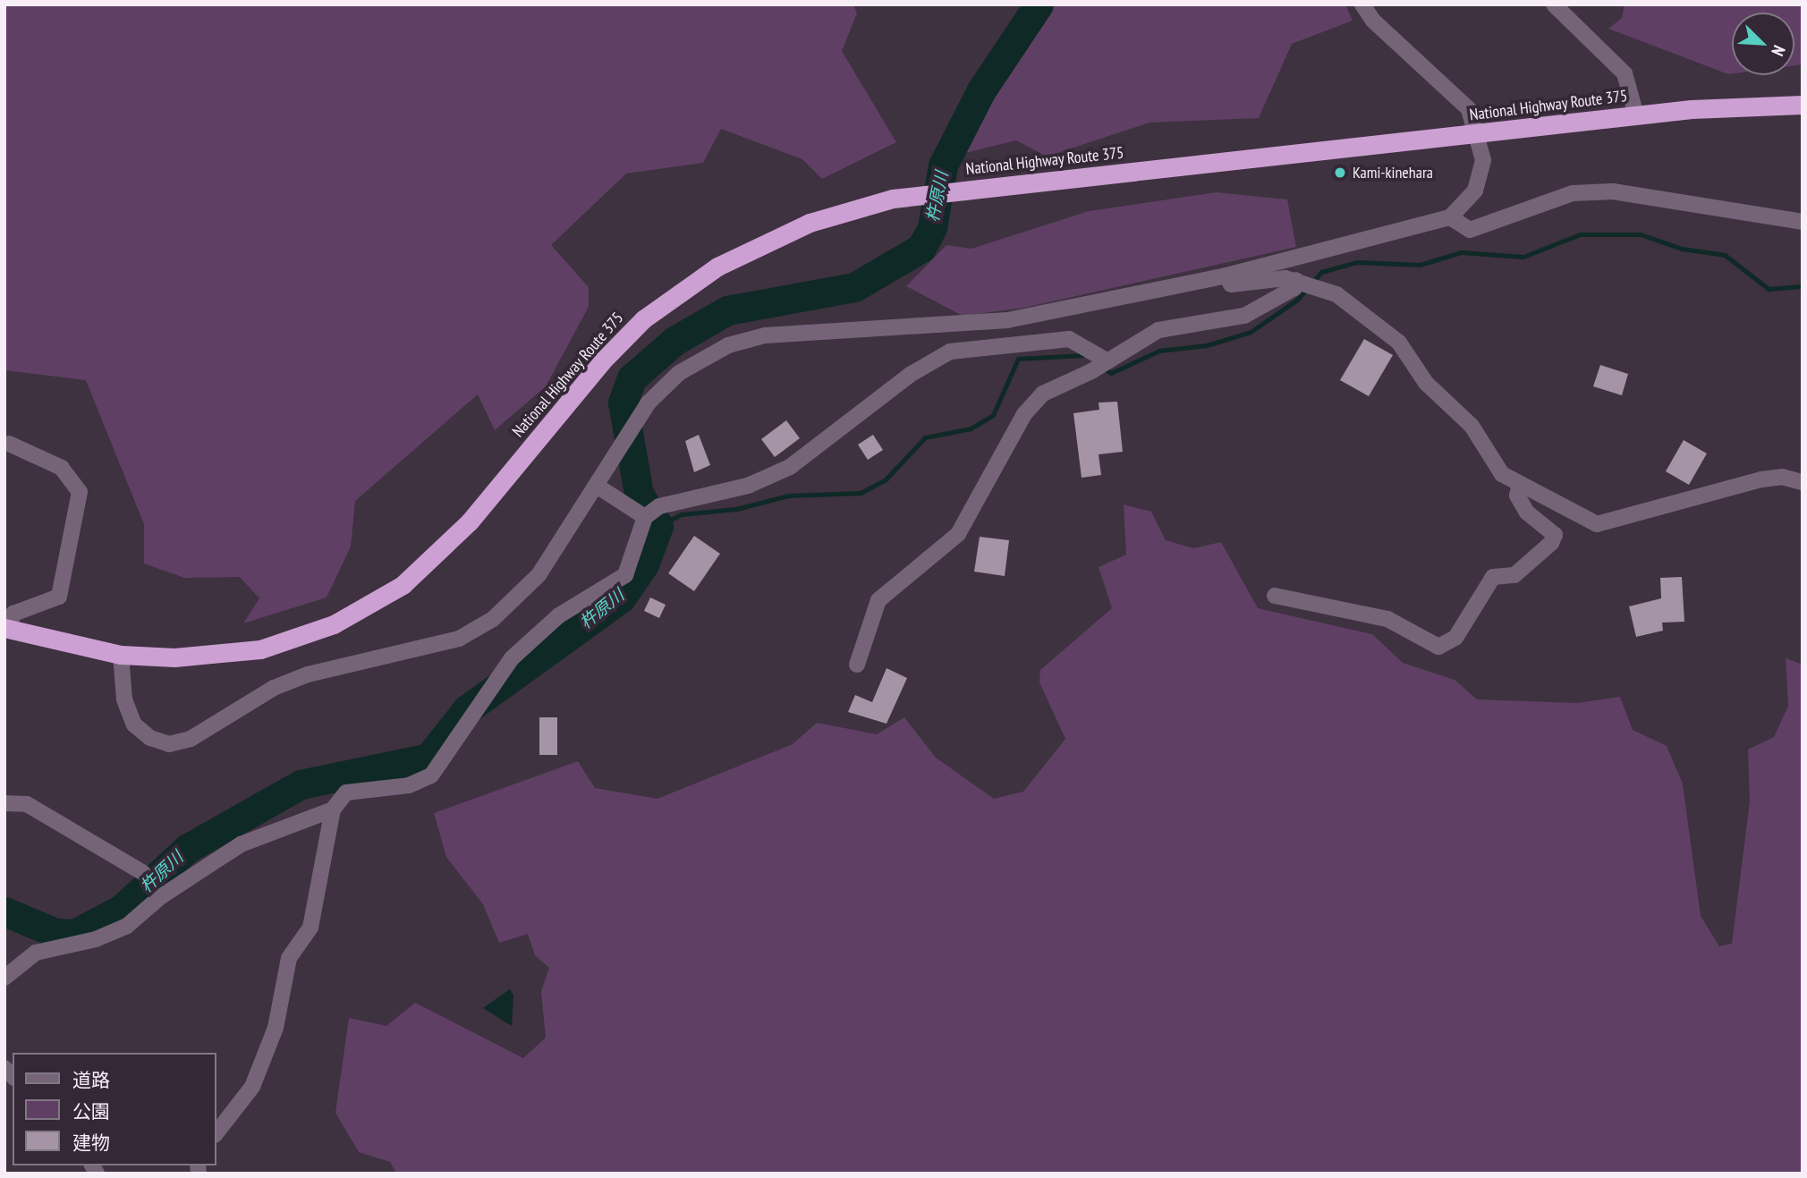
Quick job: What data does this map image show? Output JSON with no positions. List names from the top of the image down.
{
  "streets": {
    "highway": ["National Highway Route 375"]
  },
  "water": ["杵原川"],
  "places": ["Kami-kinehara"],
  "legend": ["道路", "公園", "建物"],
  "north": "bottom right"
}
